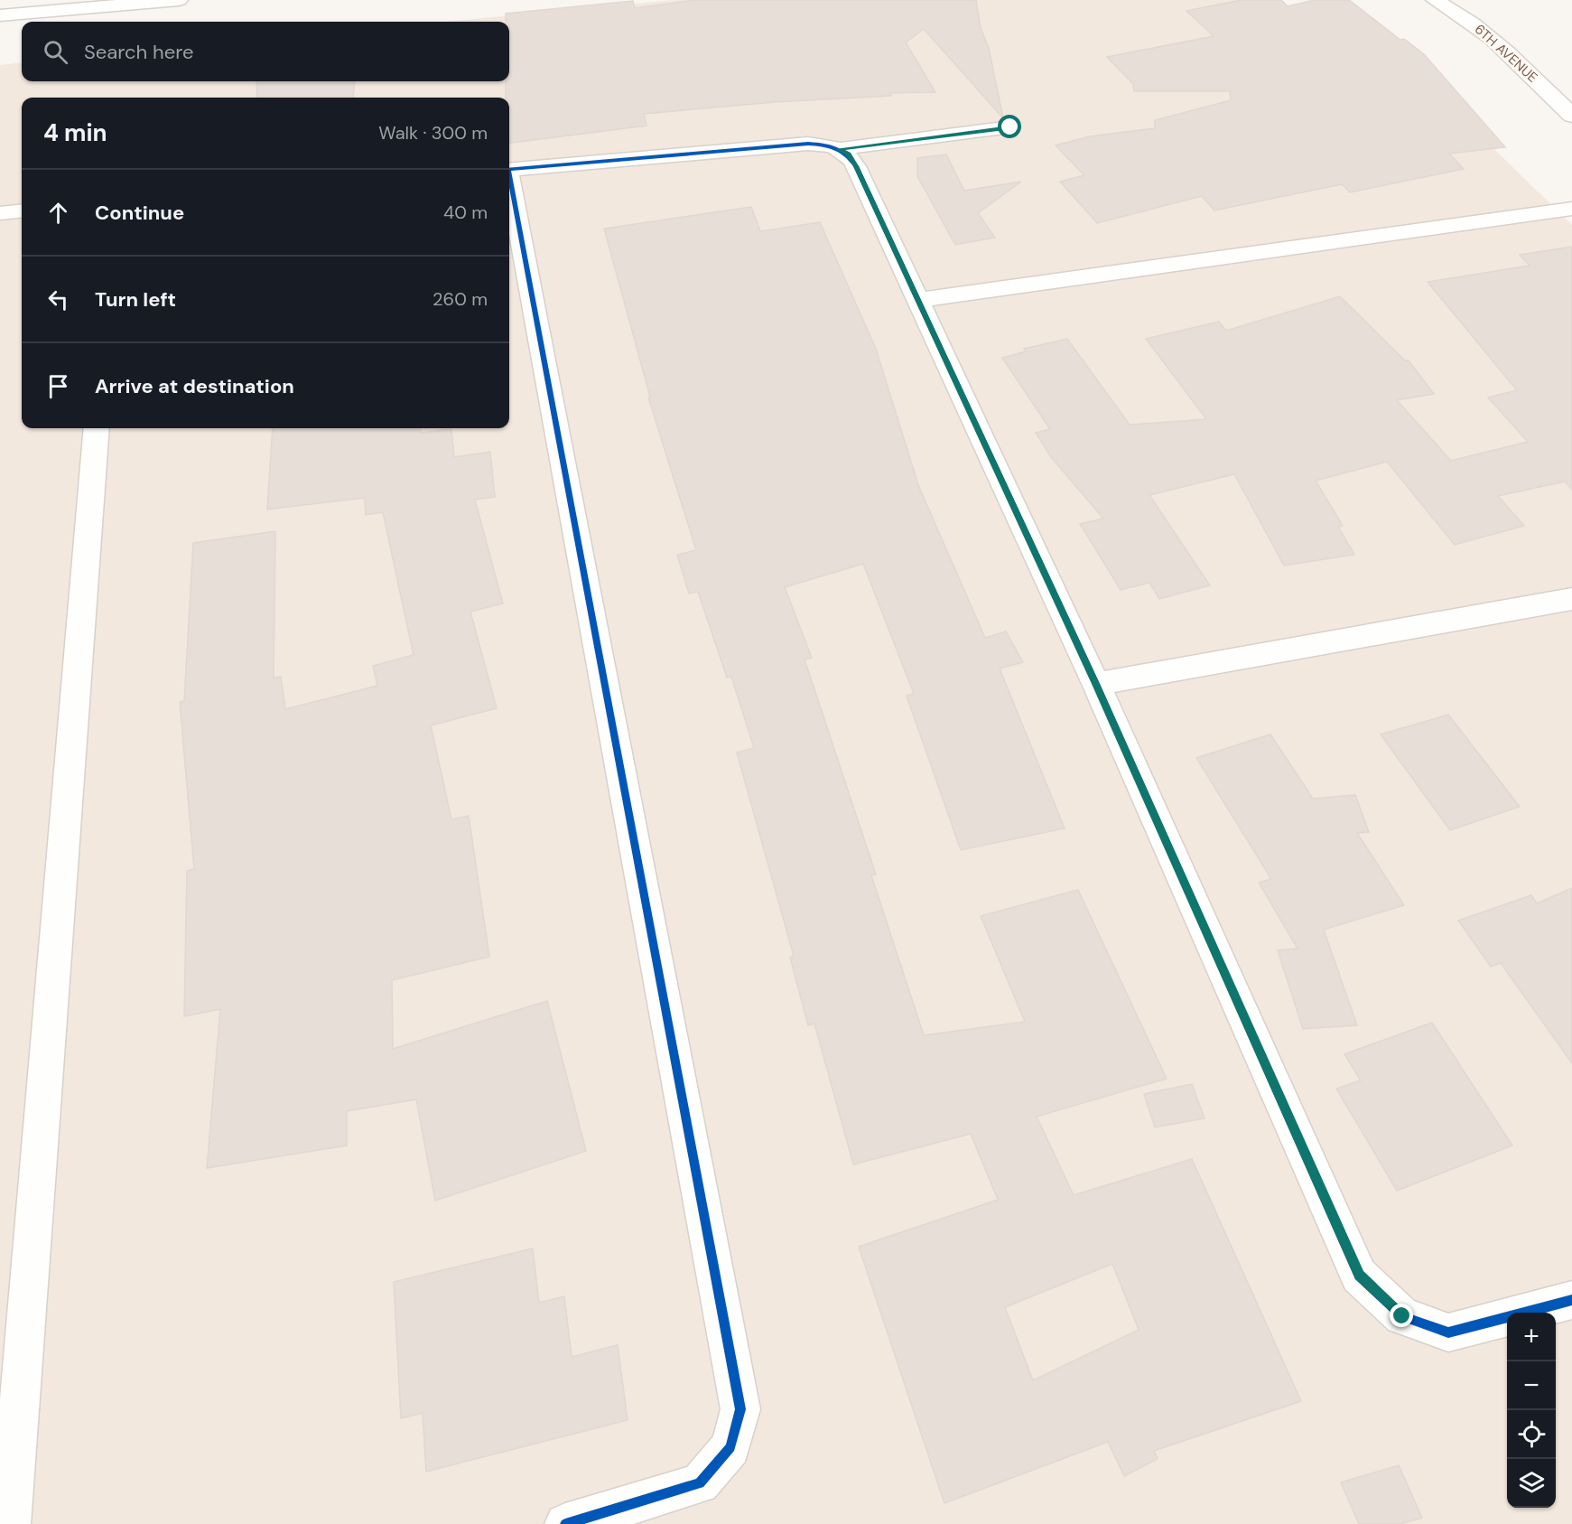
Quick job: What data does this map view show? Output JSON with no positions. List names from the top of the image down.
{
  "streets": {
    "street": ["6TH AVENUE"]
  },
  "page": {
    "search": "Search here",
    "heading": ["4 min", "Walk · 300 m"],
    "list": [
      ["Continue", "40 m"],
      ["Turn left", "260 m"],
      "Arrive at destination"
    ],
    "map_buttons": ["+", "−"]
  }
}
